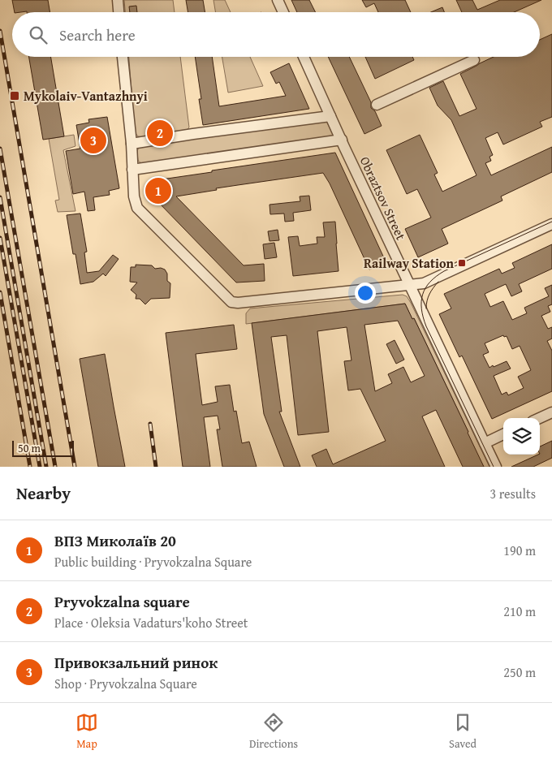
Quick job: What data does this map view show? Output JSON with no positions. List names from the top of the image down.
{
  "streets": {
    "street": ["Obraztsov Street"]
  },
  "places": {
    "transit": ["Mykolaiv-Vantazhnyi", "Railway Station"]
  },
  "scale_bar": "50 m",
  "page": {
    "search": "Search here",
    "pins": ["2", "3", "1"],
    "scale": "50 m",
    "heading": ["Nearby", "3 results"],
    "list": [
      {
        "mark": "1",
        "name": "ВПЗ Миколаїв 20",
        "note": "Public building · Pryvokzalna Square",
        "value": "190 m"
      },
      {
        "mark": "2",
        "name": "Pryvokzalna square",
        "note": "Place · Oleksia Vadaturs'koho Street",
        "value": "210 m"
      },
      {
        "mark": "3",
        "name": "Привокзальний ринок",
        "note": "Shop · Pryvokzalna Square",
        "value": "250 m"
      }
    ],
    "nav": ["Map", "Directions", "Saved"]
  }
}
